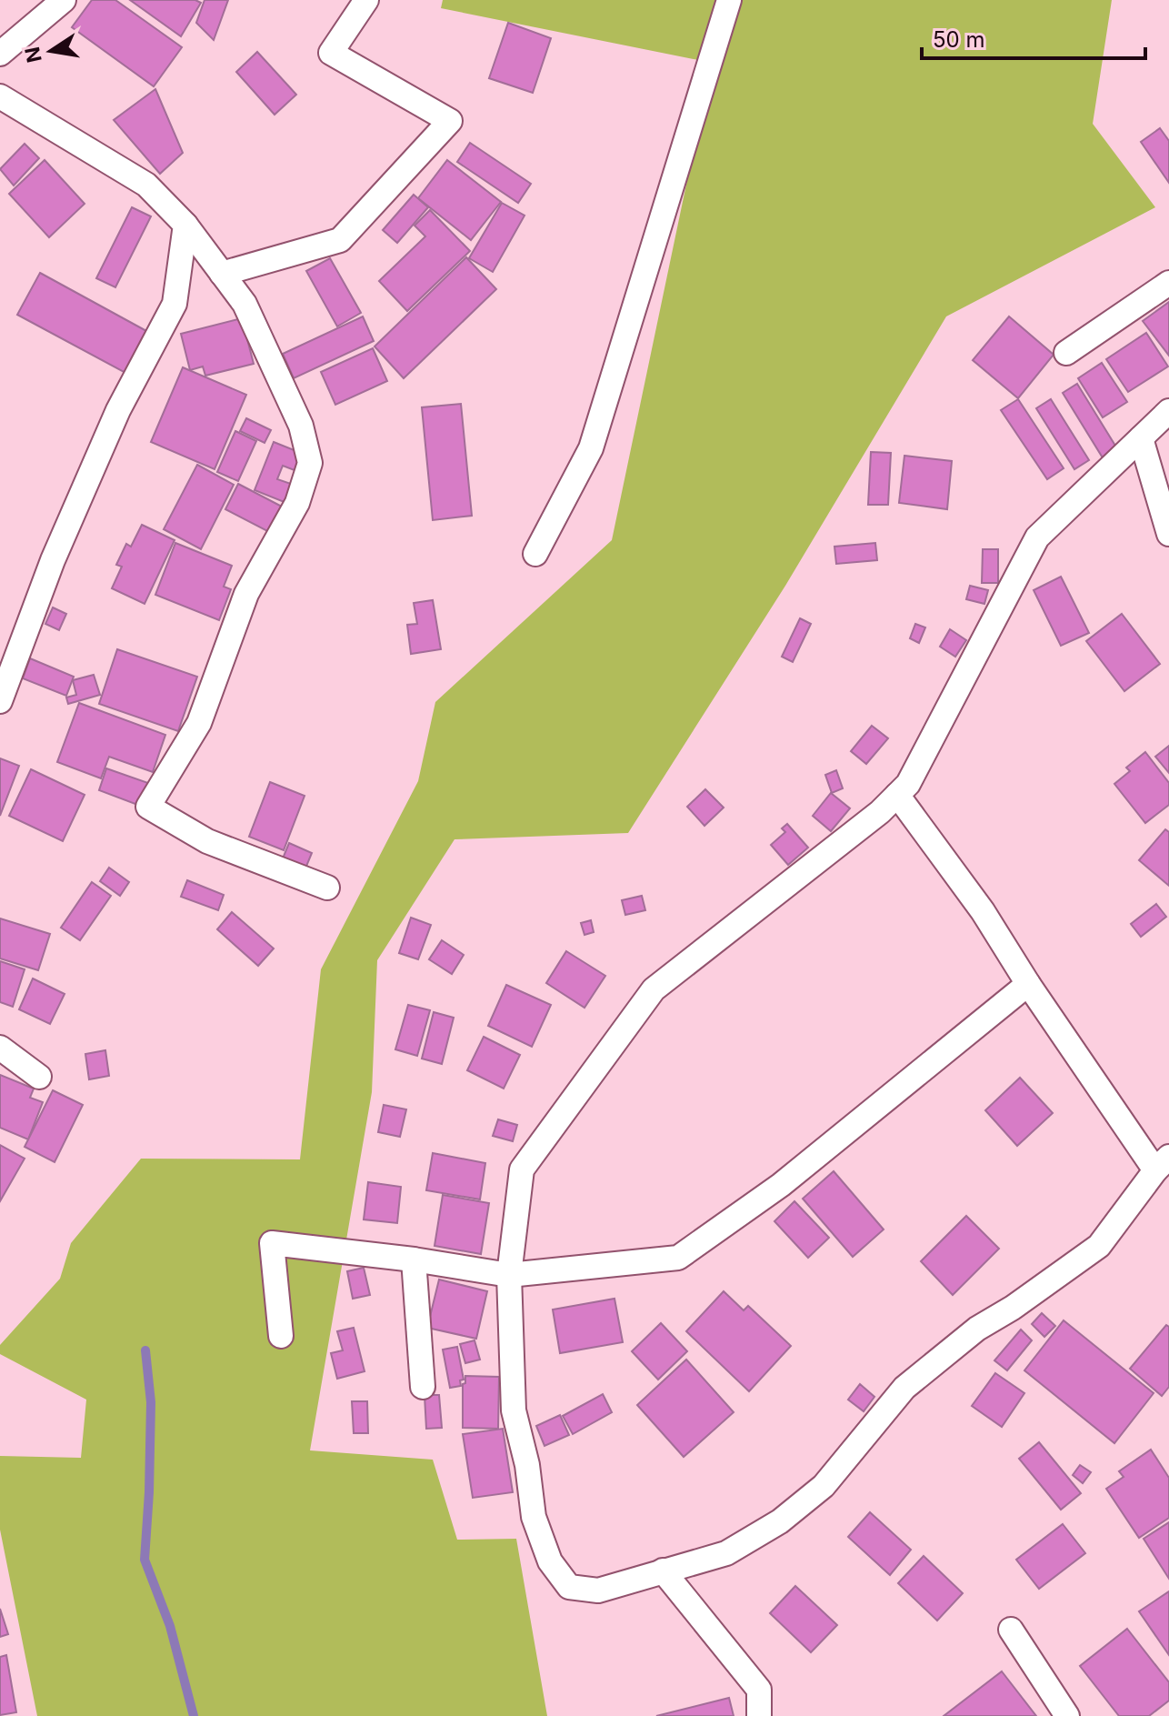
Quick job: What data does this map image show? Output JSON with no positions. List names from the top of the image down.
{
  "scale_bar": "50 m",
  "north": "left"
}
